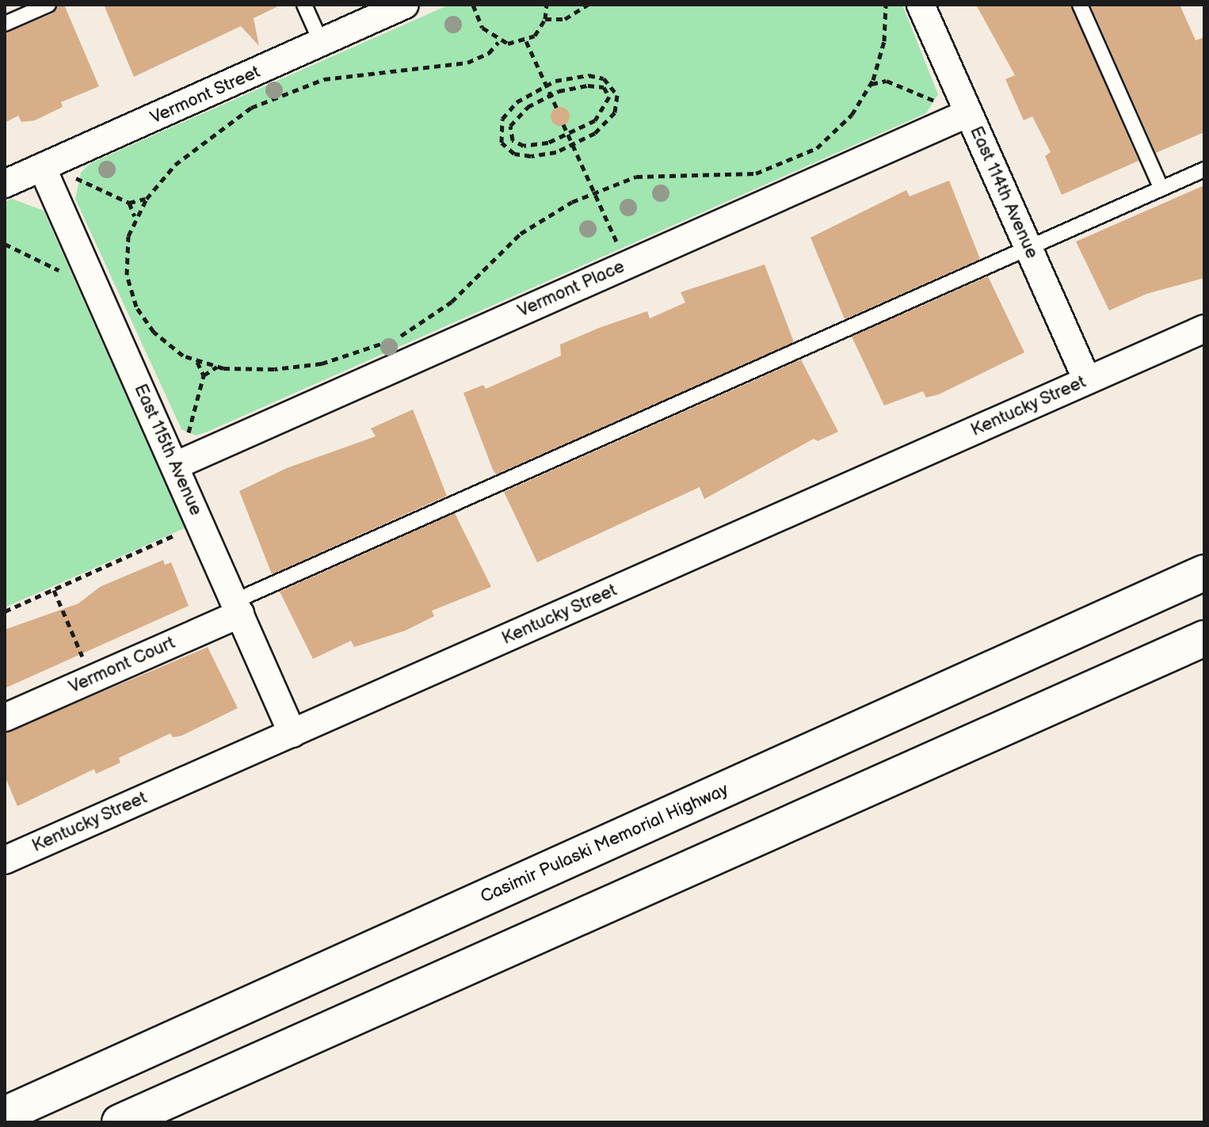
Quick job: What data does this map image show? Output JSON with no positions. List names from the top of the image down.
{
  "streets": {
    "highway": ["Casimir Pulaski Memorial Highway"],
    "street": [
      "Vermont Street",
      "East 114th Avenue",
      "Vermont Place",
      "Kentucky Street",
      "East 115th Avenue",
      "Vermont Court"
    ]
  },
  "crossings": [
    ["Vermont Street", "East 115th Avenue"],
    ["East 114th Avenue", "Vermont Place"],
    ["East 114th Avenue", "Kentucky Street"],
    ["Vermont Place", "East 115th Avenue"],
    ["Kentucky Street", "East 115th Avenue"],
    ["East 115th Avenue", "Vermont Court"]
  ]
}
